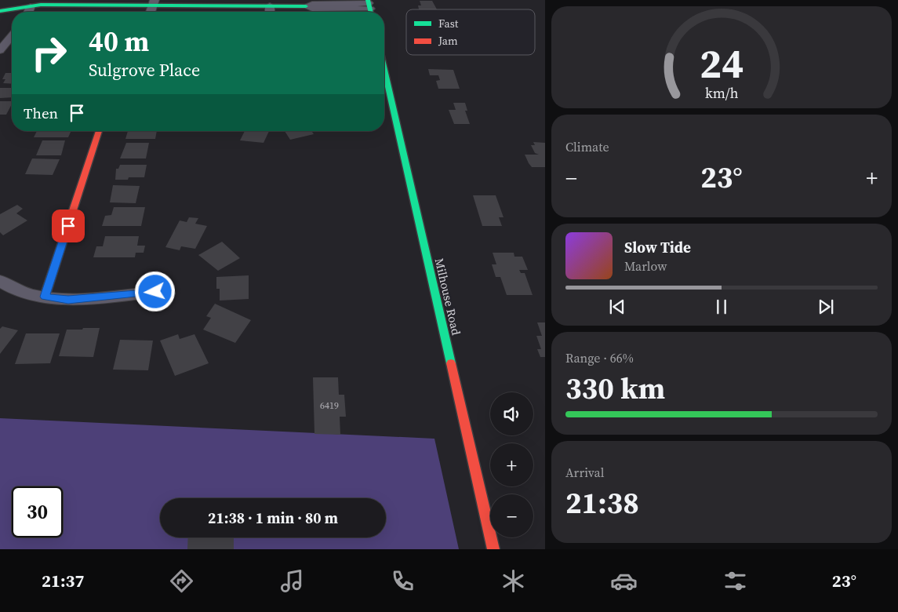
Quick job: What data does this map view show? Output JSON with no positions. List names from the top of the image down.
{
  "streets": {
    "street": ["Milhouse Road"]
  },
  "house_numbers": ["6419"],
  "legend": ["Fast", "Jam"],
  "page": {
    "turn": ["40 m", "Sulgrove Place"],
    "then": "Then",
    "tile": [
      "Climate",
      ["Range · 66%", "330 km"],
      ["Arrival", "21:38"]
    ],
    "heat": ["−", "23°", "+"],
    "song": ["Slow Tide", "Marlow"],
    "map_buttons": ["+", "−"],
    "limit": "30",
    "trip": "21:38 · 1 min · 80 m",
    "tabs": ["21:37", "23°"],
    "gauge": ["24", "km/h"]
  }
}
